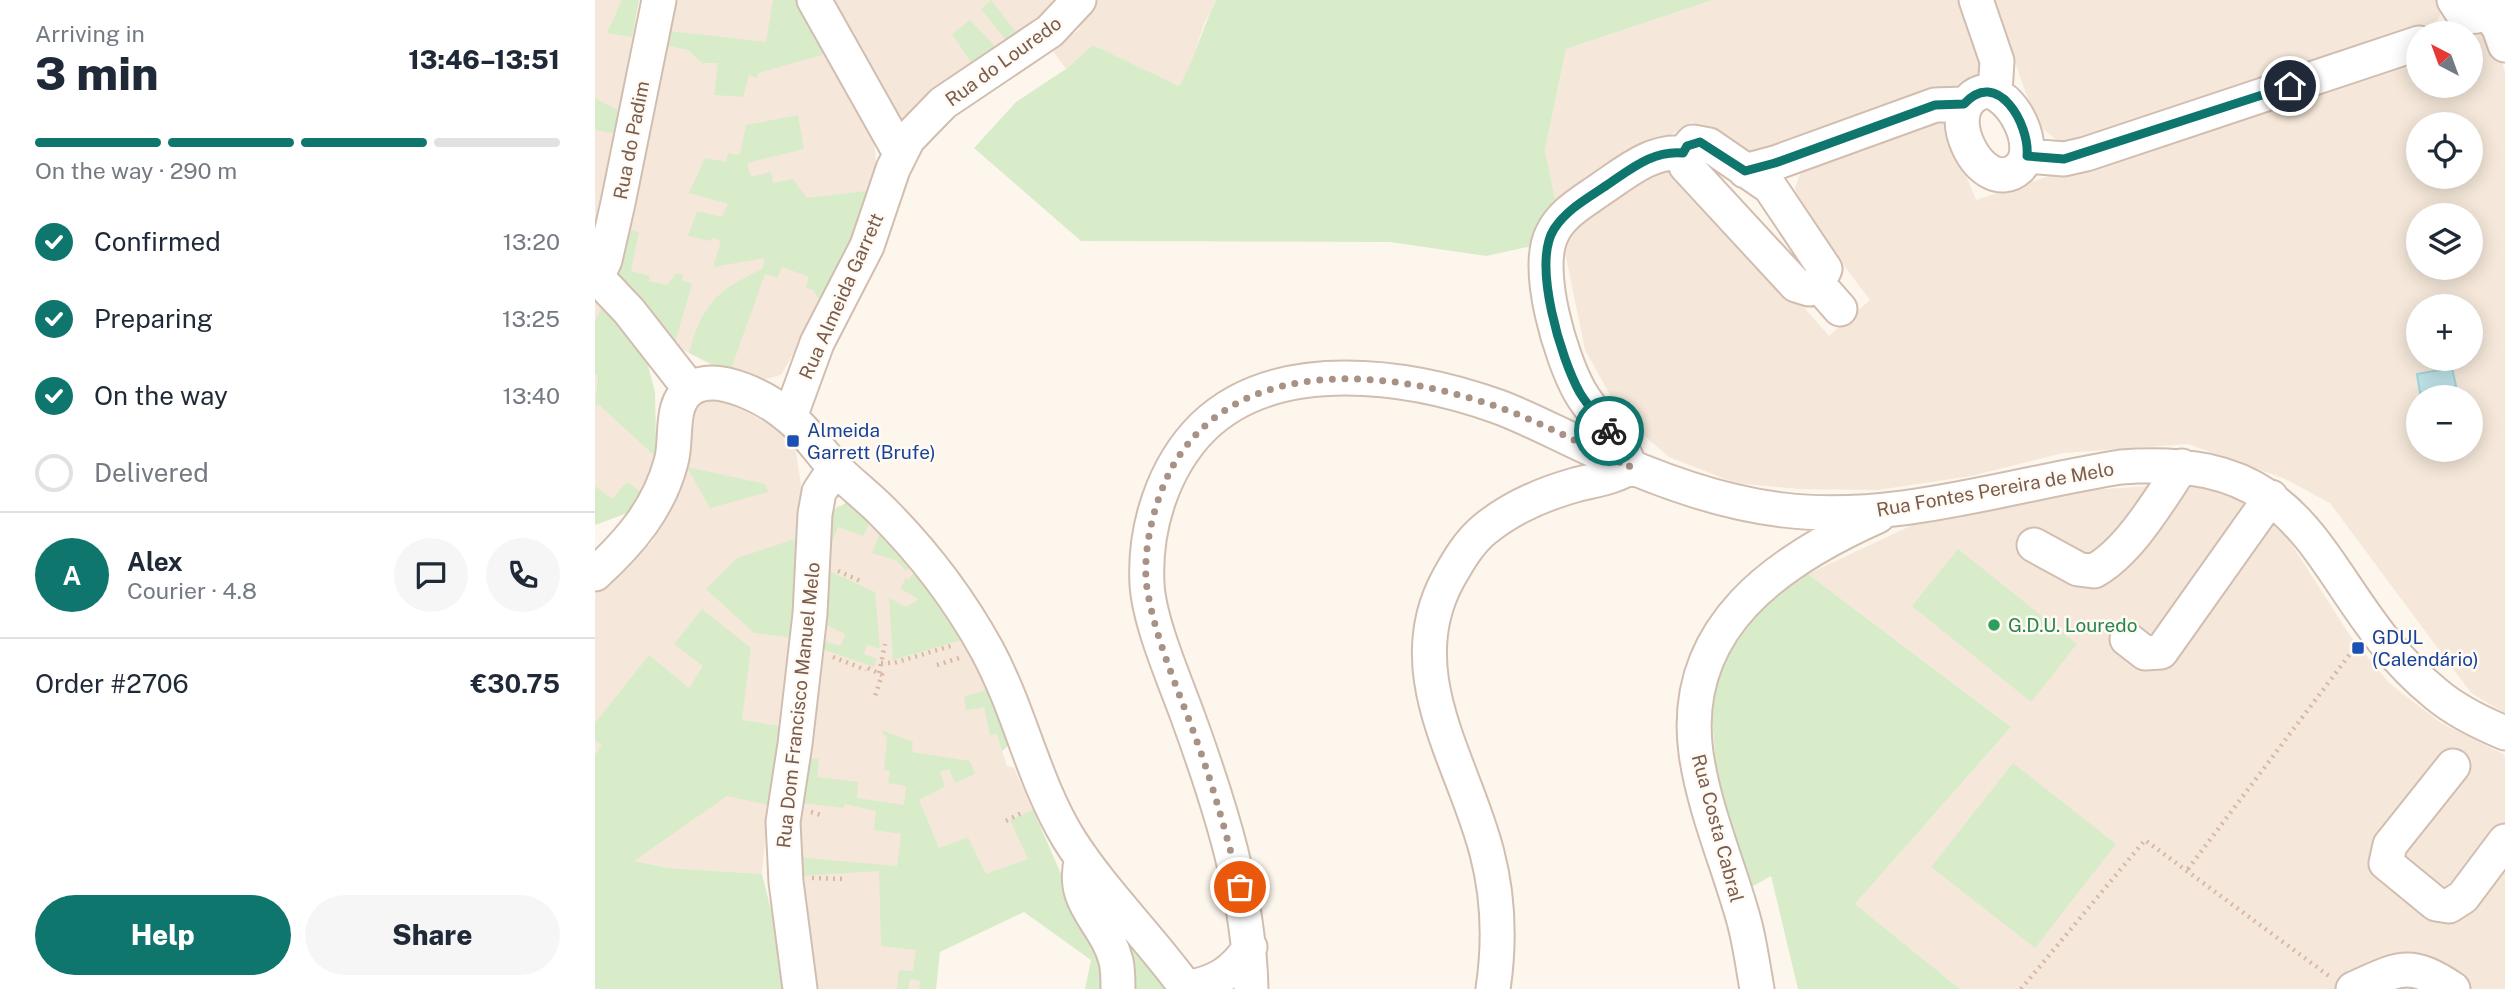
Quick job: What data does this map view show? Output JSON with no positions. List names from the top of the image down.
{
  "streets": {
    "street": [
      "Rua do Louredo",
      "Rua do Padim",
      "Rua Almeida Garrett",
      "Rua Fontes Pereira de Melo",
      "Rua Dom Francisco Manuel Melo",
      "Rua Costa Cabral"
    ]
  },
  "crossings": [
    ["Rua do Louredo", "Rua Almeida Garrett"],
    ["Rua Fontes Pereira de Melo", "Rua Costa Cabral"]
  ],
  "places": {
    "transit": ["Almeida Garrett (Brufe)", "GDUL (Calendário)"],
    "other": ["G.D.U. Louredo"]
  },
  "north": "top left",
  "page": {
    "heading": ["3 min", "Arriving in", "13:46–13:51"],
    "panel": [
      "Alex",
      "Courier · 4.8",
      "Order #2706",
      "€30.75"
    ],
    "map_buttons": ["+", "−"],
    "bar": "On the way · 290 m",
    "list": [
      ["Confirmed", "13:20"],
      ["Preparing", "13:25"],
      ["On the way", "13:40"],
      "Delivered"
    ],
    "round": "A",
    "buttons": ["Help", "Share"]
  }
}
